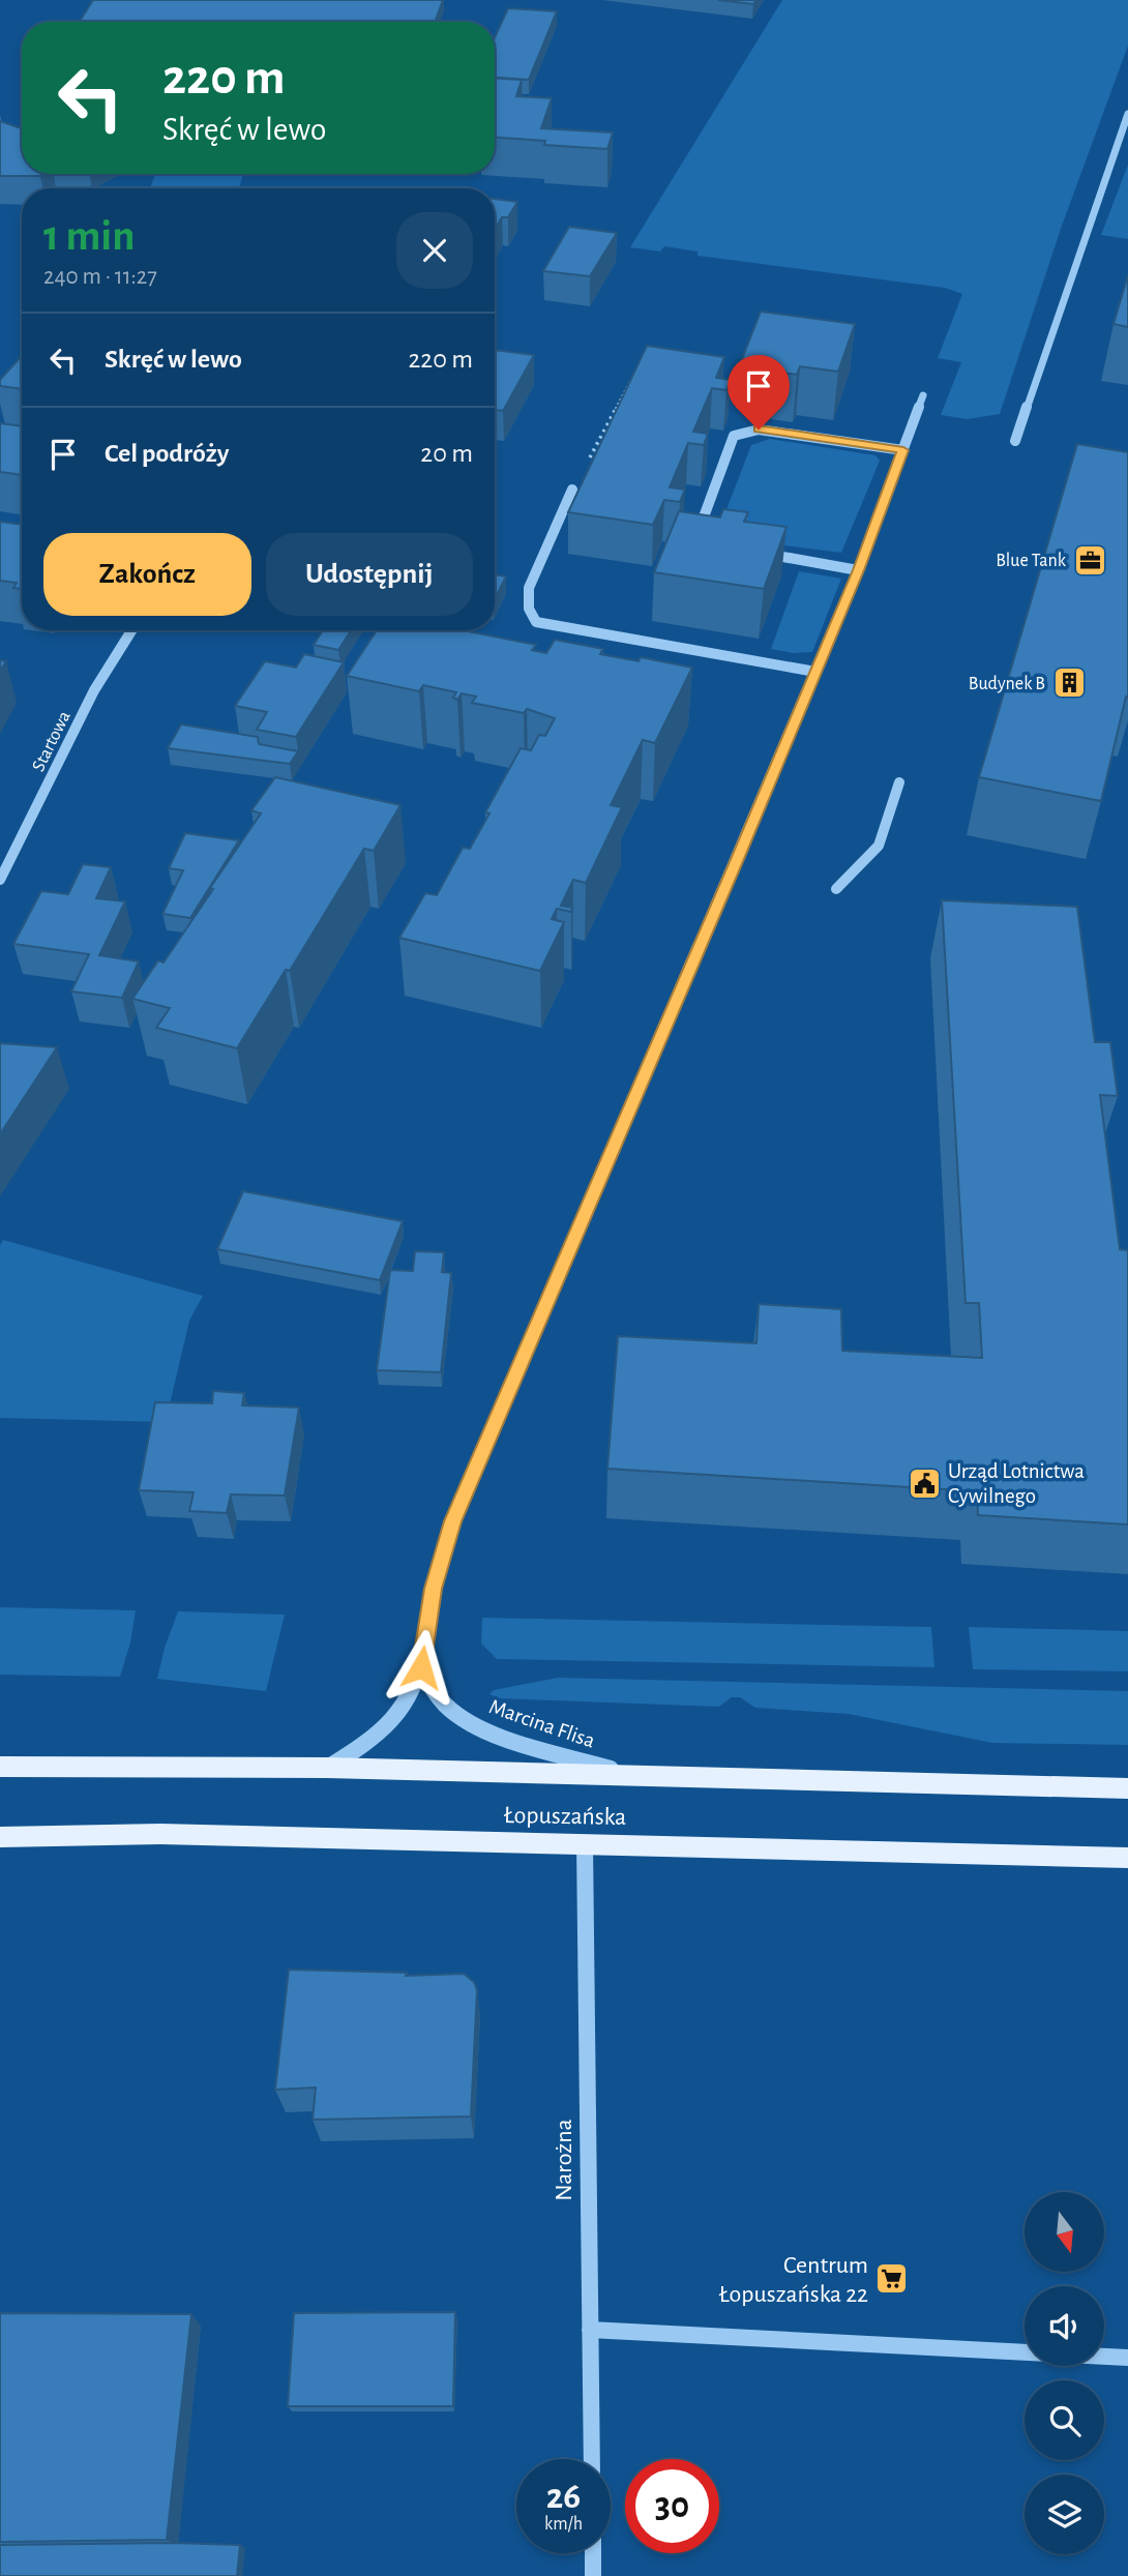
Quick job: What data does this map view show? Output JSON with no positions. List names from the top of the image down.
{
  "streets": {
    "main road": ["Łopuszańska"],
    "street": ["Startowa", "Marcina Flisa", "Narożna"]
  },
  "crossings": [
    ["Marcina Flisa", "Łopuszańska"],
    ["Łopuszańska", "Narożna"]
  ],
  "places": {
    "office": ["Blue Tank"],
    "building": ["Budynek B"],
    "public building": ["Urząd Lotnictwa Cywilnego"],
    "supermarket": ["Centrum Łopuszańska 22"]
  },
  "north": "bottom",
  "page": {
    "turn": ["220 m", "Skręć w lewo"],
    "heading": ["1 min", "240 m · 11:27"],
    "list": [
      {
        "name": "Skręć w lewo",
        "value": "220 m"
      },
      {
        "name": "Cel podróży",
        "value": "20 m"
      }
    ],
    "buttons": ["Zakończ", "Udostępnij"],
    "speed": "26 km/h",
    "limit": "30"
  }
}
